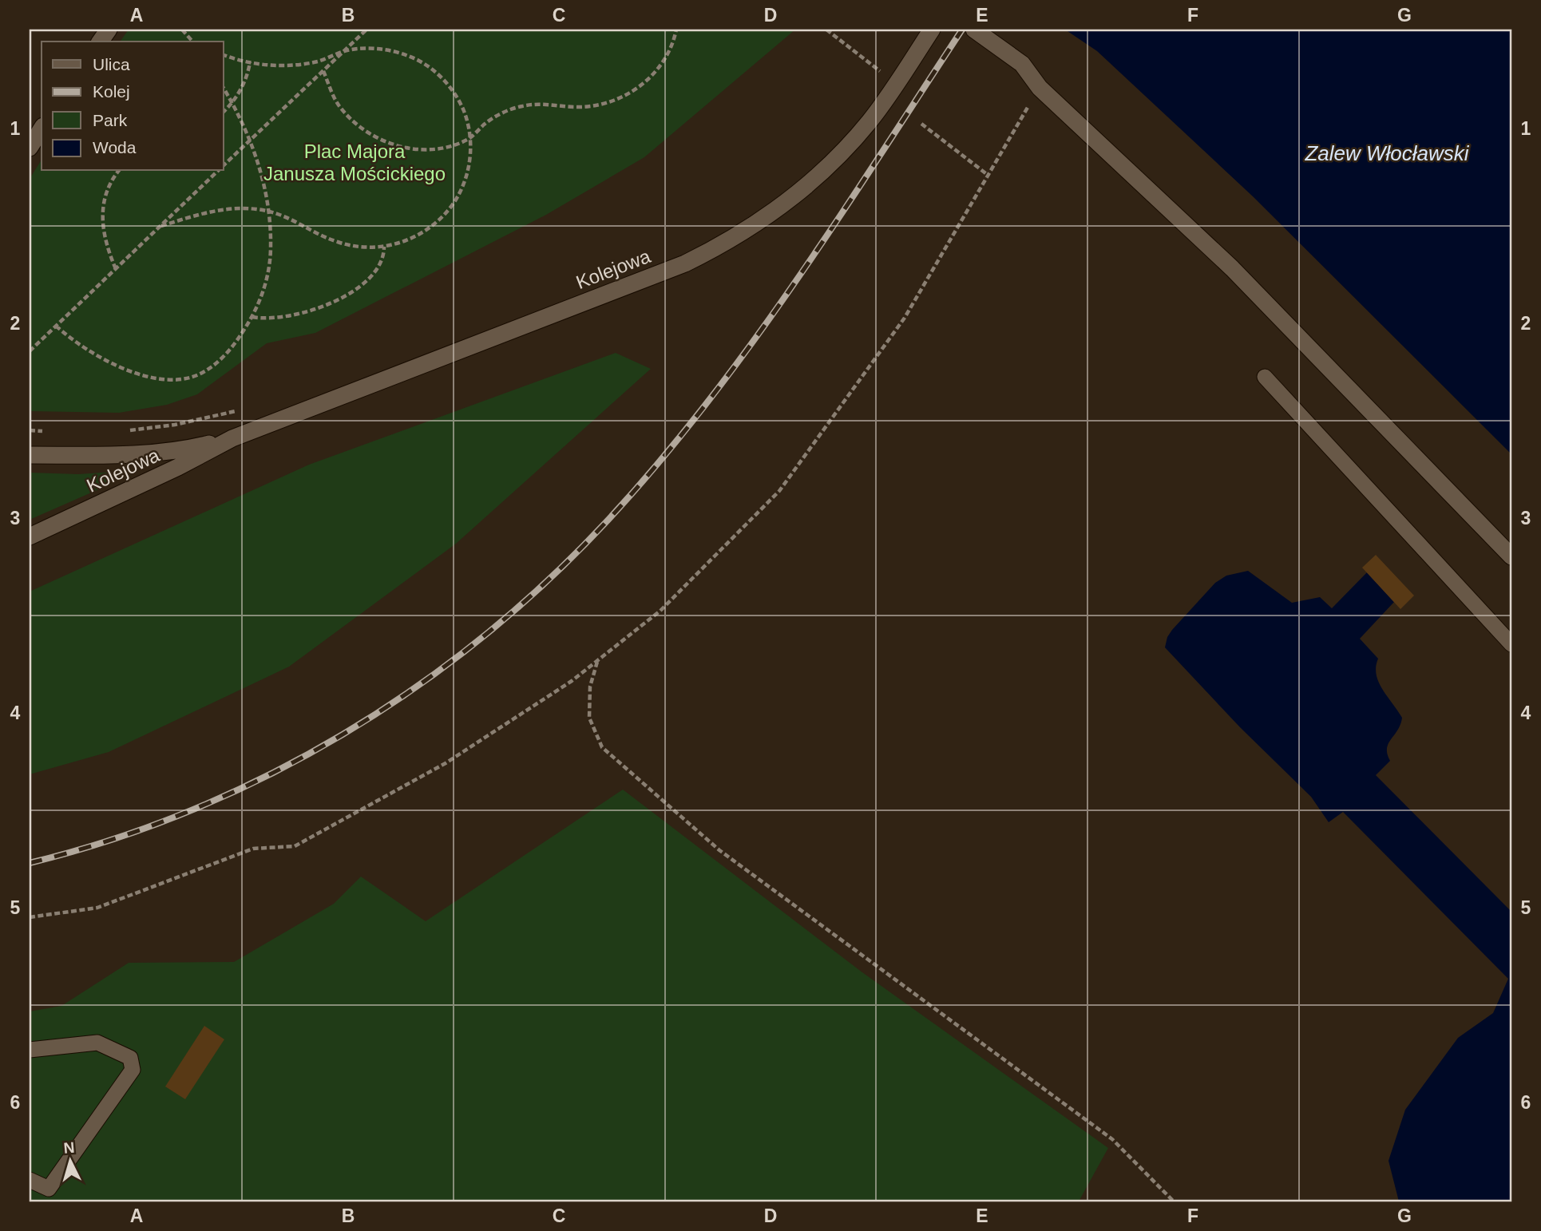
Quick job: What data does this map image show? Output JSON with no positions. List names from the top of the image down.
{
  "streets": {
    "main road": ["Kolejowa"]
  },
  "water": ["Zalew Włocławski"],
  "parks": ["Plac Majora Janusza Mościckiego"],
  "legend": [
    "Ulica",
    "Kolej",
    "Park",
    "Woda"
  ],
  "north": "top",
  "grid": {
    "columns": [
      "A",
      "B",
      "C",
      "D",
      "E",
      "F",
      "G"
    ],
    "rows": [
      "1",
      "2",
      "3",
      "4",
      "5",
      "6"
    ]
  }
}
